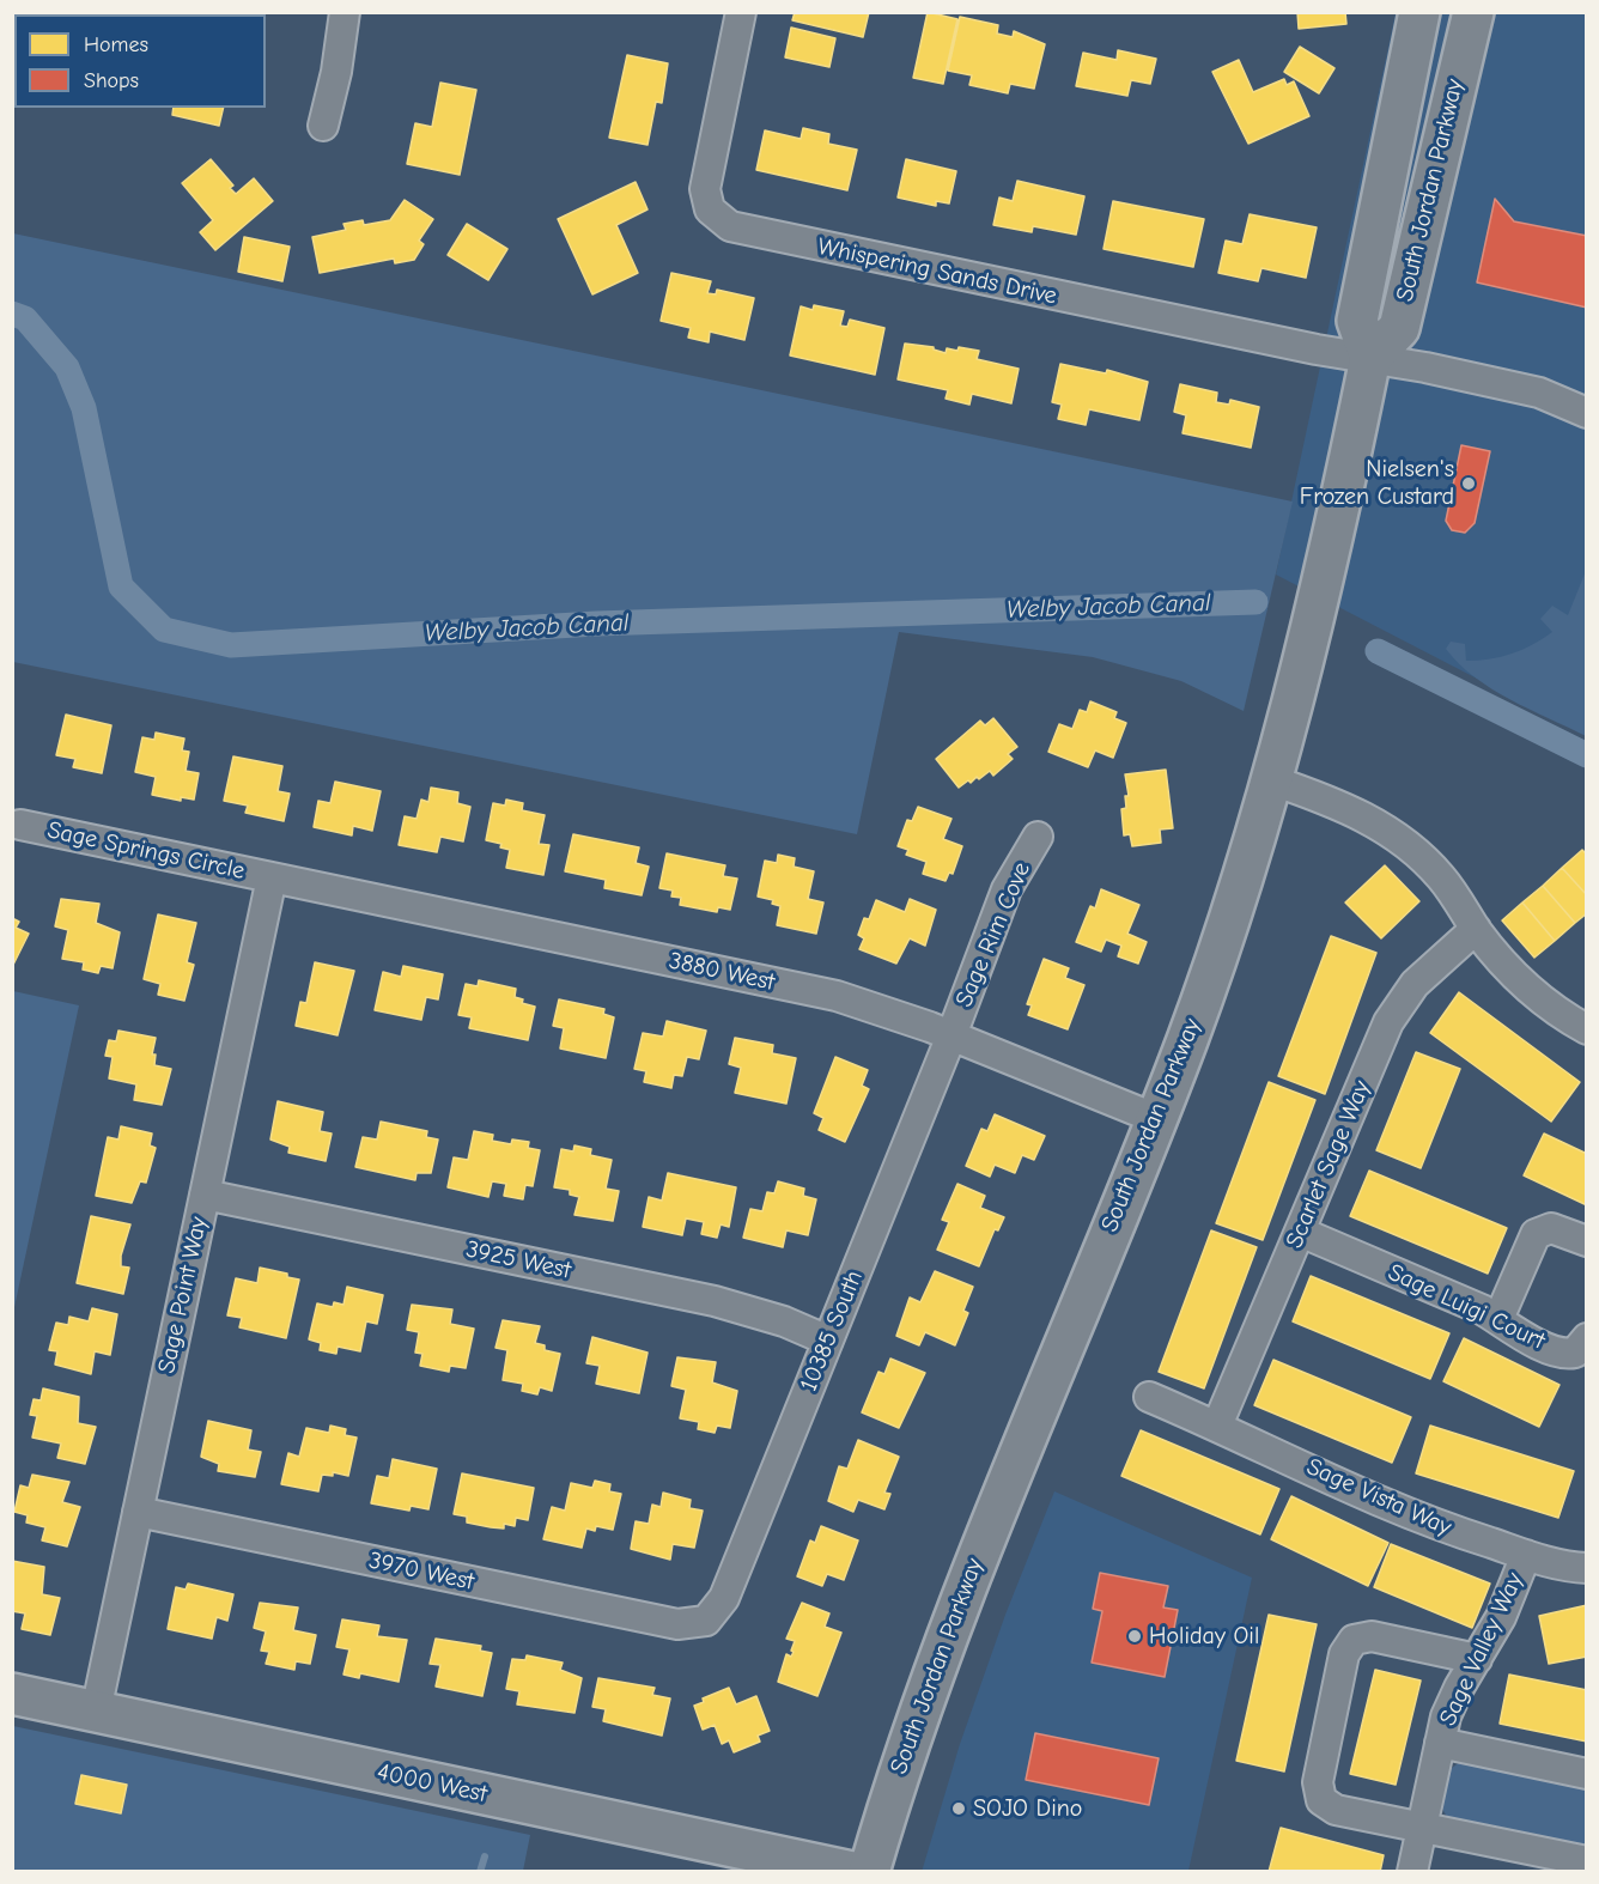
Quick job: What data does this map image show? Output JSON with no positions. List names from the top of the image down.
{
  "streets": {
    "main road": ["South Jordan Parkway", "4000 West"],
    "street": [
      "Whispering Sands Drive",
      "Sage Springs Circle",
      "Sage Rim Cove",
      "3880 West",
      "Scarlet Sage Way",
      "3925 West",
      "Sage Point Way",
      "Sage Luigi Court",
      "10385 South",
      "Sage Vista Way",
      "3970 West",
      "Sage Valley Way"
    ]
  },
  "crossings": [
    ["South Jordan Parkway", "Whispering Sands Drive"],
    ["South Jordan Parkway", "3880 West"],
    ["Sage Springs Circle", "3880 West"],
    ["Sage Springs Circle", "Sage Point Way"],
    ["Sage Rim Cove", "3880 West"],
    ["Sage Rim Cove", "10385 South"],
    ["3880 West", "Sage Point Way"],
    ["3880 West", "10385 South"],
    ["Scarlet Sage Way", "Sage Luigi Court"],
    ["Scarlet Sage Way", "Sage Vista Way"],
    ["3925 West", "Sage Point Way"],
    ["3925 West", "10385 South"],
    ["Sage Point Way", "3970 West"],
    ["Sage Point Way", "4000 West"],
    ["10385 South", "3970 West"],
    ["Sage Vista Way", "Sage Valley Way"]
  ],
  "water": ["Welby Jacob Canal"],
  "places": ["Nielsen's Frozen Custard", "Holiday Oil", "SOJO Dino"],
  "legend": ["Homes", "Shops"]
}
